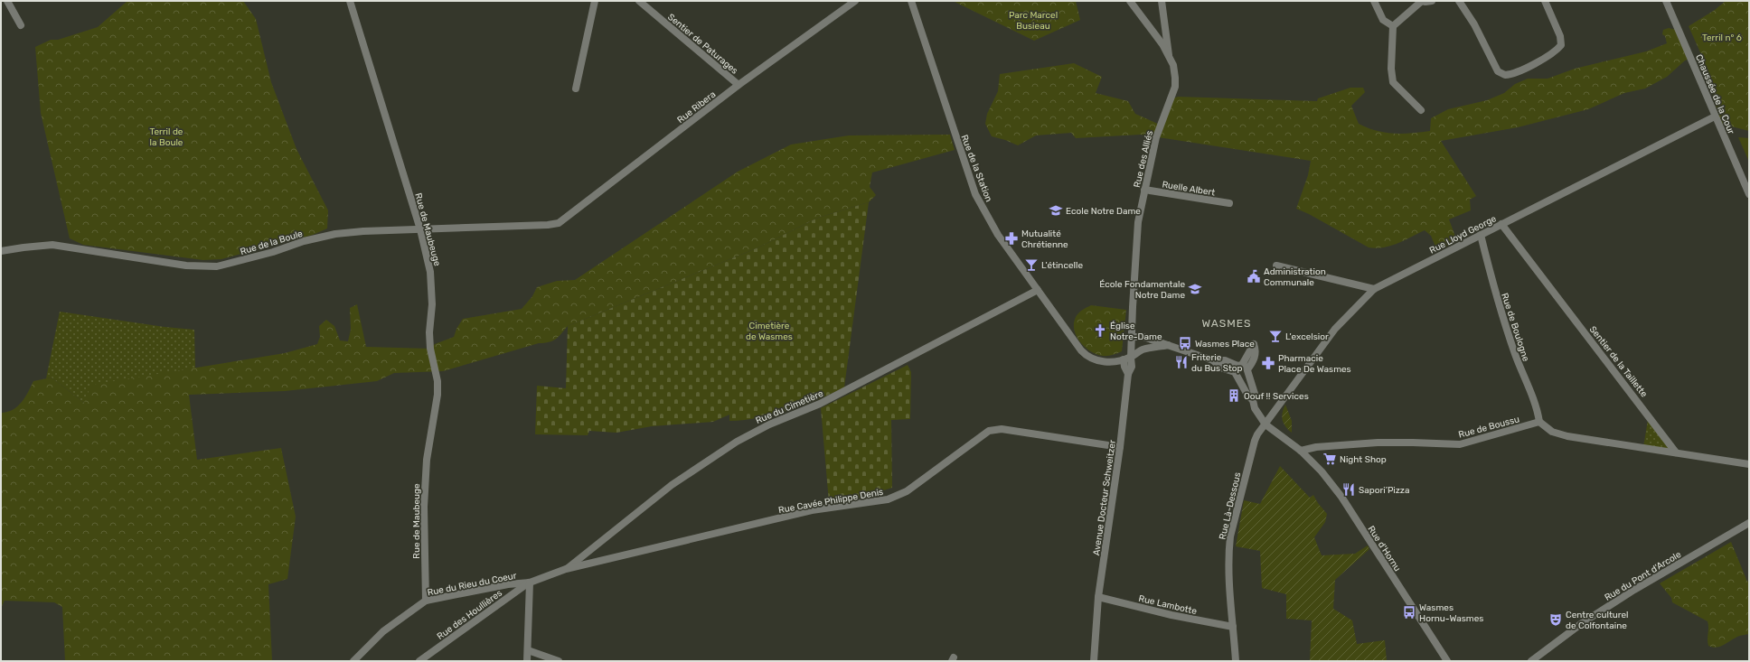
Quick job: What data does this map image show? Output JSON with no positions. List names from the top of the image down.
{
  "streets": {
    "street": [
      "Sentier de Paturages",
      "Chaussée de la Cour",
      "Rue Ribera",
      "Rue des Alliés",
      "Rue de la Station",
      "Ruelle Albert",
      "Rue de Maubeuge",
      "Rue Lloyd George",
      "Rue de la Boule",
      "Rue de Boulogne",
      "Sentier de la Taillette",
      "Rue du Cimetière",
      "Rue de Boussu",
      "Avenue Docteur Schweitzer",
      "Rue Cavée Philippe Denis",
      "Rue Là-Dessous",
      "Rue d'Hornu",
      "Rue du Pont d'Arcole",
      "Rue du Rieu du Coeur",
      "Rue Lambotte",
      "Rue des Houllières"
    ]
  },
  "crossings": [
    ["Sentier de Paturages", "Rue Ribera"],
    ["Chaussée de la Cour", "Rue Lloyd George"],
    ["Rue Ribera", "Rue de la Boule"],
    ["Rue des Alliés", "Ruelle Albert"],
    ["Rue de la Station", "Rue du Cimetière"],
    ["Rue de la Station", "Avenue Docteur Schweitzer"],
    ["Rue de Maubeuge", "Rue de la Boule"],
    ["Rue de Maubeuge", "Rue du Rieu du Coeur"],
    ["Rue Lloyd George", "Rue de Boulogne"],
    ["Rue Lloyd George", "Sentier de la Taillette"],
    ["Rue Lloyd George", "Rue Là-Dessous"],
    ["Rue Lloyd George", "Rue d'Hornu"],
    ["Rue de Boulogne", "Rue de Boussu"],
    ["Rue du Cimetière", "Rue Cavée Philippe Denis"],
    ["Rue de Boussu", "Rue d'Hornu"],
    ["Avenue Docteur Schweitzer", "Rue Cavée Philippe Denis"],
    ["Avenue Docteur Schweitzer", "Rue Lambotte"],
    ["Rue Cavée Philippe Denis", "Rue du Rieu du Coeur"],
    ["Rue Cavée Philippe Denis", "Rue des Houllières"],
    ["Rue Là-Dessous", "Rue d'Hornu"],
    ["Rue Là-Dessous", "Rue Lambotte"],
    ["Rue du Rieu du Coeur", "Rue des Houllières"]
  ],
  "districts": ["WASMES"],
  "parks": [
    "Parc Marcel Busieau",
    "Terril n° 6",
    "Terril de la Boule",
    "Cimetière de Wasmes"
  ],
  "places": {
    "school or university": ["Ecole Notre Dame", "École Fondamentale Notre Dame"],
    "pharmacy": ["Mutualité Chrétienne", "Pharmacie Place De Wasmes"],
    "bar": ["L'étincelle", "L'excelsior"],
    "public building": ["Administration Communale"],
    "church": ["Église Notre-Dame"],
    "bus stop": ["Wasmes Place", "Wasmes Hornu-Wasmes"],
    "restaurant": ["Friterie du Bus Stop", "Sapori’Pizza"],
    "building": ["Oouf !! Services"],
    "supermarket": ["Night Shop"],
    "theatre": ["Centre culturel de Colfontaine"]
  }
}
